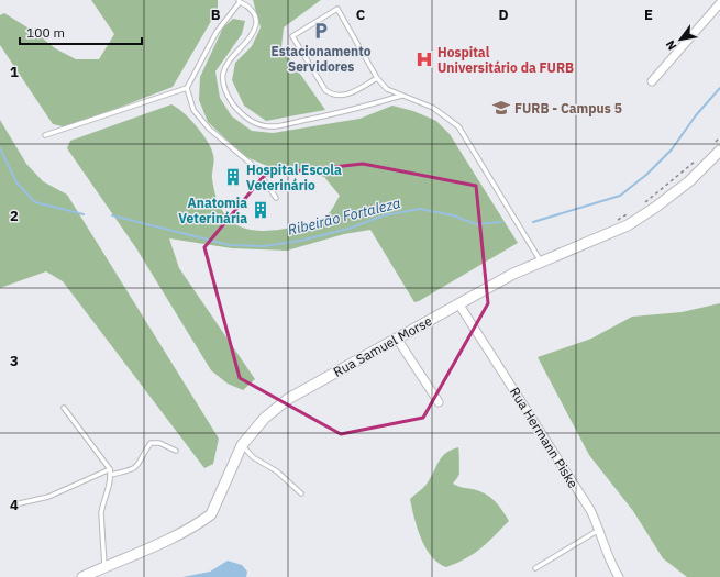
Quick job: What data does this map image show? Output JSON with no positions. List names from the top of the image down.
{
  "streets": {
    "street": ["Rua Samuel Morse", "Rua Hermann Piske"]
  },
  "crossings": [
    ["Rua Samuel Morse", "Rua Hermann Piske"]
  ],
  "water": ["Ribeirão Fortaleza"],
  "places": {
    "parking": ["Estacionamento Servidores"],
    "hospital": ["Hospital Universitário da FURB"],
    "school or university": ["FURB - Campus 5"],
    "building": ["Hospital Escola Veterinário", "Anatomia Veterinária"]
  },
  "scale_bar": "100 m",
  "north": "bottom left",
  "grid": {
    "columns": [
      "B",
      "C",
      "D",
      "E"
    ],
    "rows": [
      "1",
      "2",
      "3",
      "4"
    ]
  }
}
